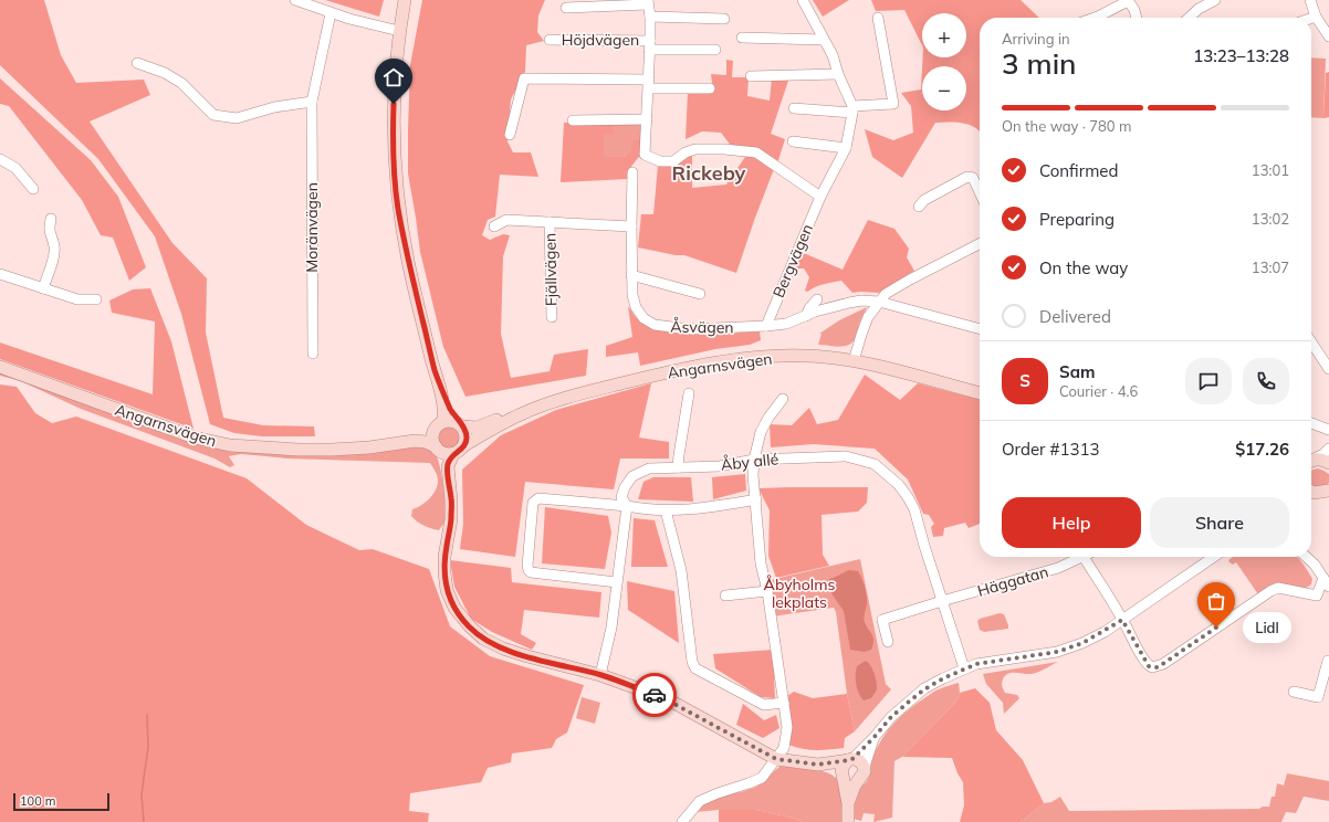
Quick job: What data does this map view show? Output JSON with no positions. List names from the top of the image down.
{
  "streets": {
    "main road": ["Angarnsvägen"],
    "street": [
      "Höjdvägen",
      "Moränvägen",
      "Bergvägen",
      "Fjällvägen",
      "Åsvägen",
      "Åby allé",
      "Häggatan"
    ]
  },
  "crossings": [
    ["Höjdvägen", "Bergvägen"],
    ["Bergvägen", "Åsvägen"],
    ["Åby allé", "Häggatan"]
  ],
  "districts": ["Rickeby"],
  "parks": ["Åbyholms lekplats"],
  "places": ["Lidl"],
  "scale_bar": "100 m",
  "page": {
    "map_buttons": ["+", "−"],
    "heading": ["3 min", "Arriving in", "13:23–13:28"],
    "panel": [
      "Sam",
      "Courier · 4.6",
      "Order #1313",
      "$17.26"
    ],
    "bar": "On the way · 780 m",
    "list": [
      ["Confirmed", "13:01"],
      ["Preparing", "13:02"],
      ["On the way", "13:07"],
      "Delivered"
    ],
    "round": "S",
    "buttons": ["Help", "Share"],
    "bubble": "Lidl",
    "scale": "100 m"
  }
}
